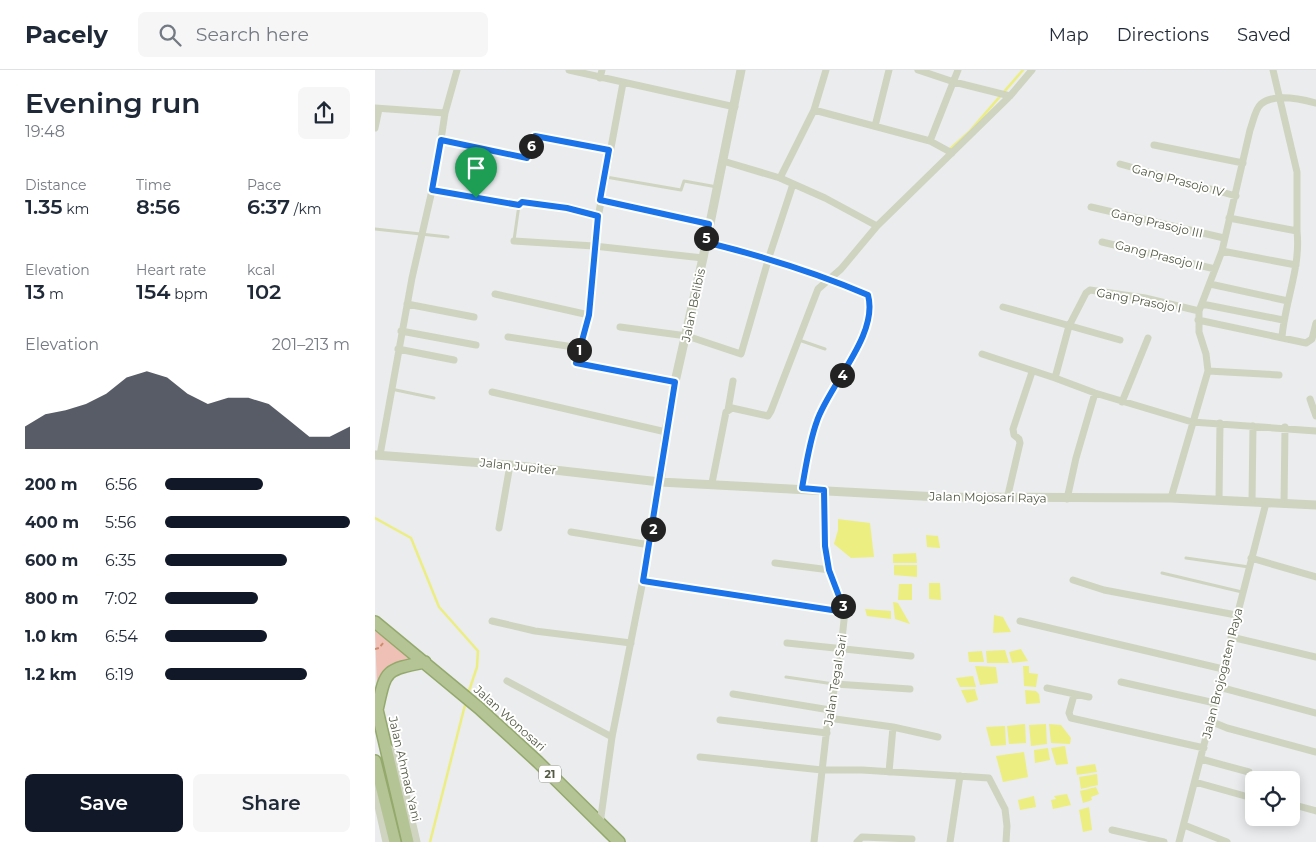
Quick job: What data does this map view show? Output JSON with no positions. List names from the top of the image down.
{
  "streets": {
    "highway": ["Jalan Wonosari", "Jalan Ahmad Yani", "21"],
    "street": [
      "Gang Prasojo IV",
      "Gang Prasojo III",
      "Gang Prasojo II",
      "Gang Prasojo I",
      "Jalan Belibis",
      "Jalan Jupiter",
      "Jalan Mojosari Raya",
      "Jalan Brojogaten Raya",
      "Jalan Tegal Sari"
    ]
  },
  "crossings": [
    ["Jalan Belibis", "Jalan Jupiter"],
    ["Jalan Belibis", "Jalan Mojosari Raya"],
    ["Jalan Jupiter", "Jalan Mojosari Raya"],
    ["Jalan Mojosari Raya", "Jalan Brojogaten Raya"],
    ["Jalan Mojosari Raya", "Jalan Tegal Sari"]
  ],
  "page": {
    "header": "Pacely",
    "search": "Search here",
    "nav": ["Map", "Directions", "Saved"],
    "heading": ["Evening run", "19:48"],
    "pins": [
      "6",
      "5",
      "1",
      "4",
      "2",
      "3"
    ],
    "stats": [
      ["Distance", "1.35 km"],
      ["Time", "8:56"],
      ["Pace", "6:37 /km"],
      ["Elevation", "13 m"],
      ["Heart rate", "154 bpm"],
      ["kcal", "102"]
    ],
    "chart": ["Elevation", "201–213 m"],
    "list": [
      {
        "name": "200 m",
        "note": "6:56"
      },
      {
        "name": "400 m",
        "note": "5:56"
      },
      {
        "name": "600 m",
        "note": "6:35"
      },
      {
        "name": "800 m",
        "note": "7:02"
      },
      {
        "name": "1.0 km",
        "note": "6:54"
      },
      {
        "name": "1.2 km",
        "note": "6:19"
      }
    ],
    "buttons": ["Save", "Share"]
  }
}
